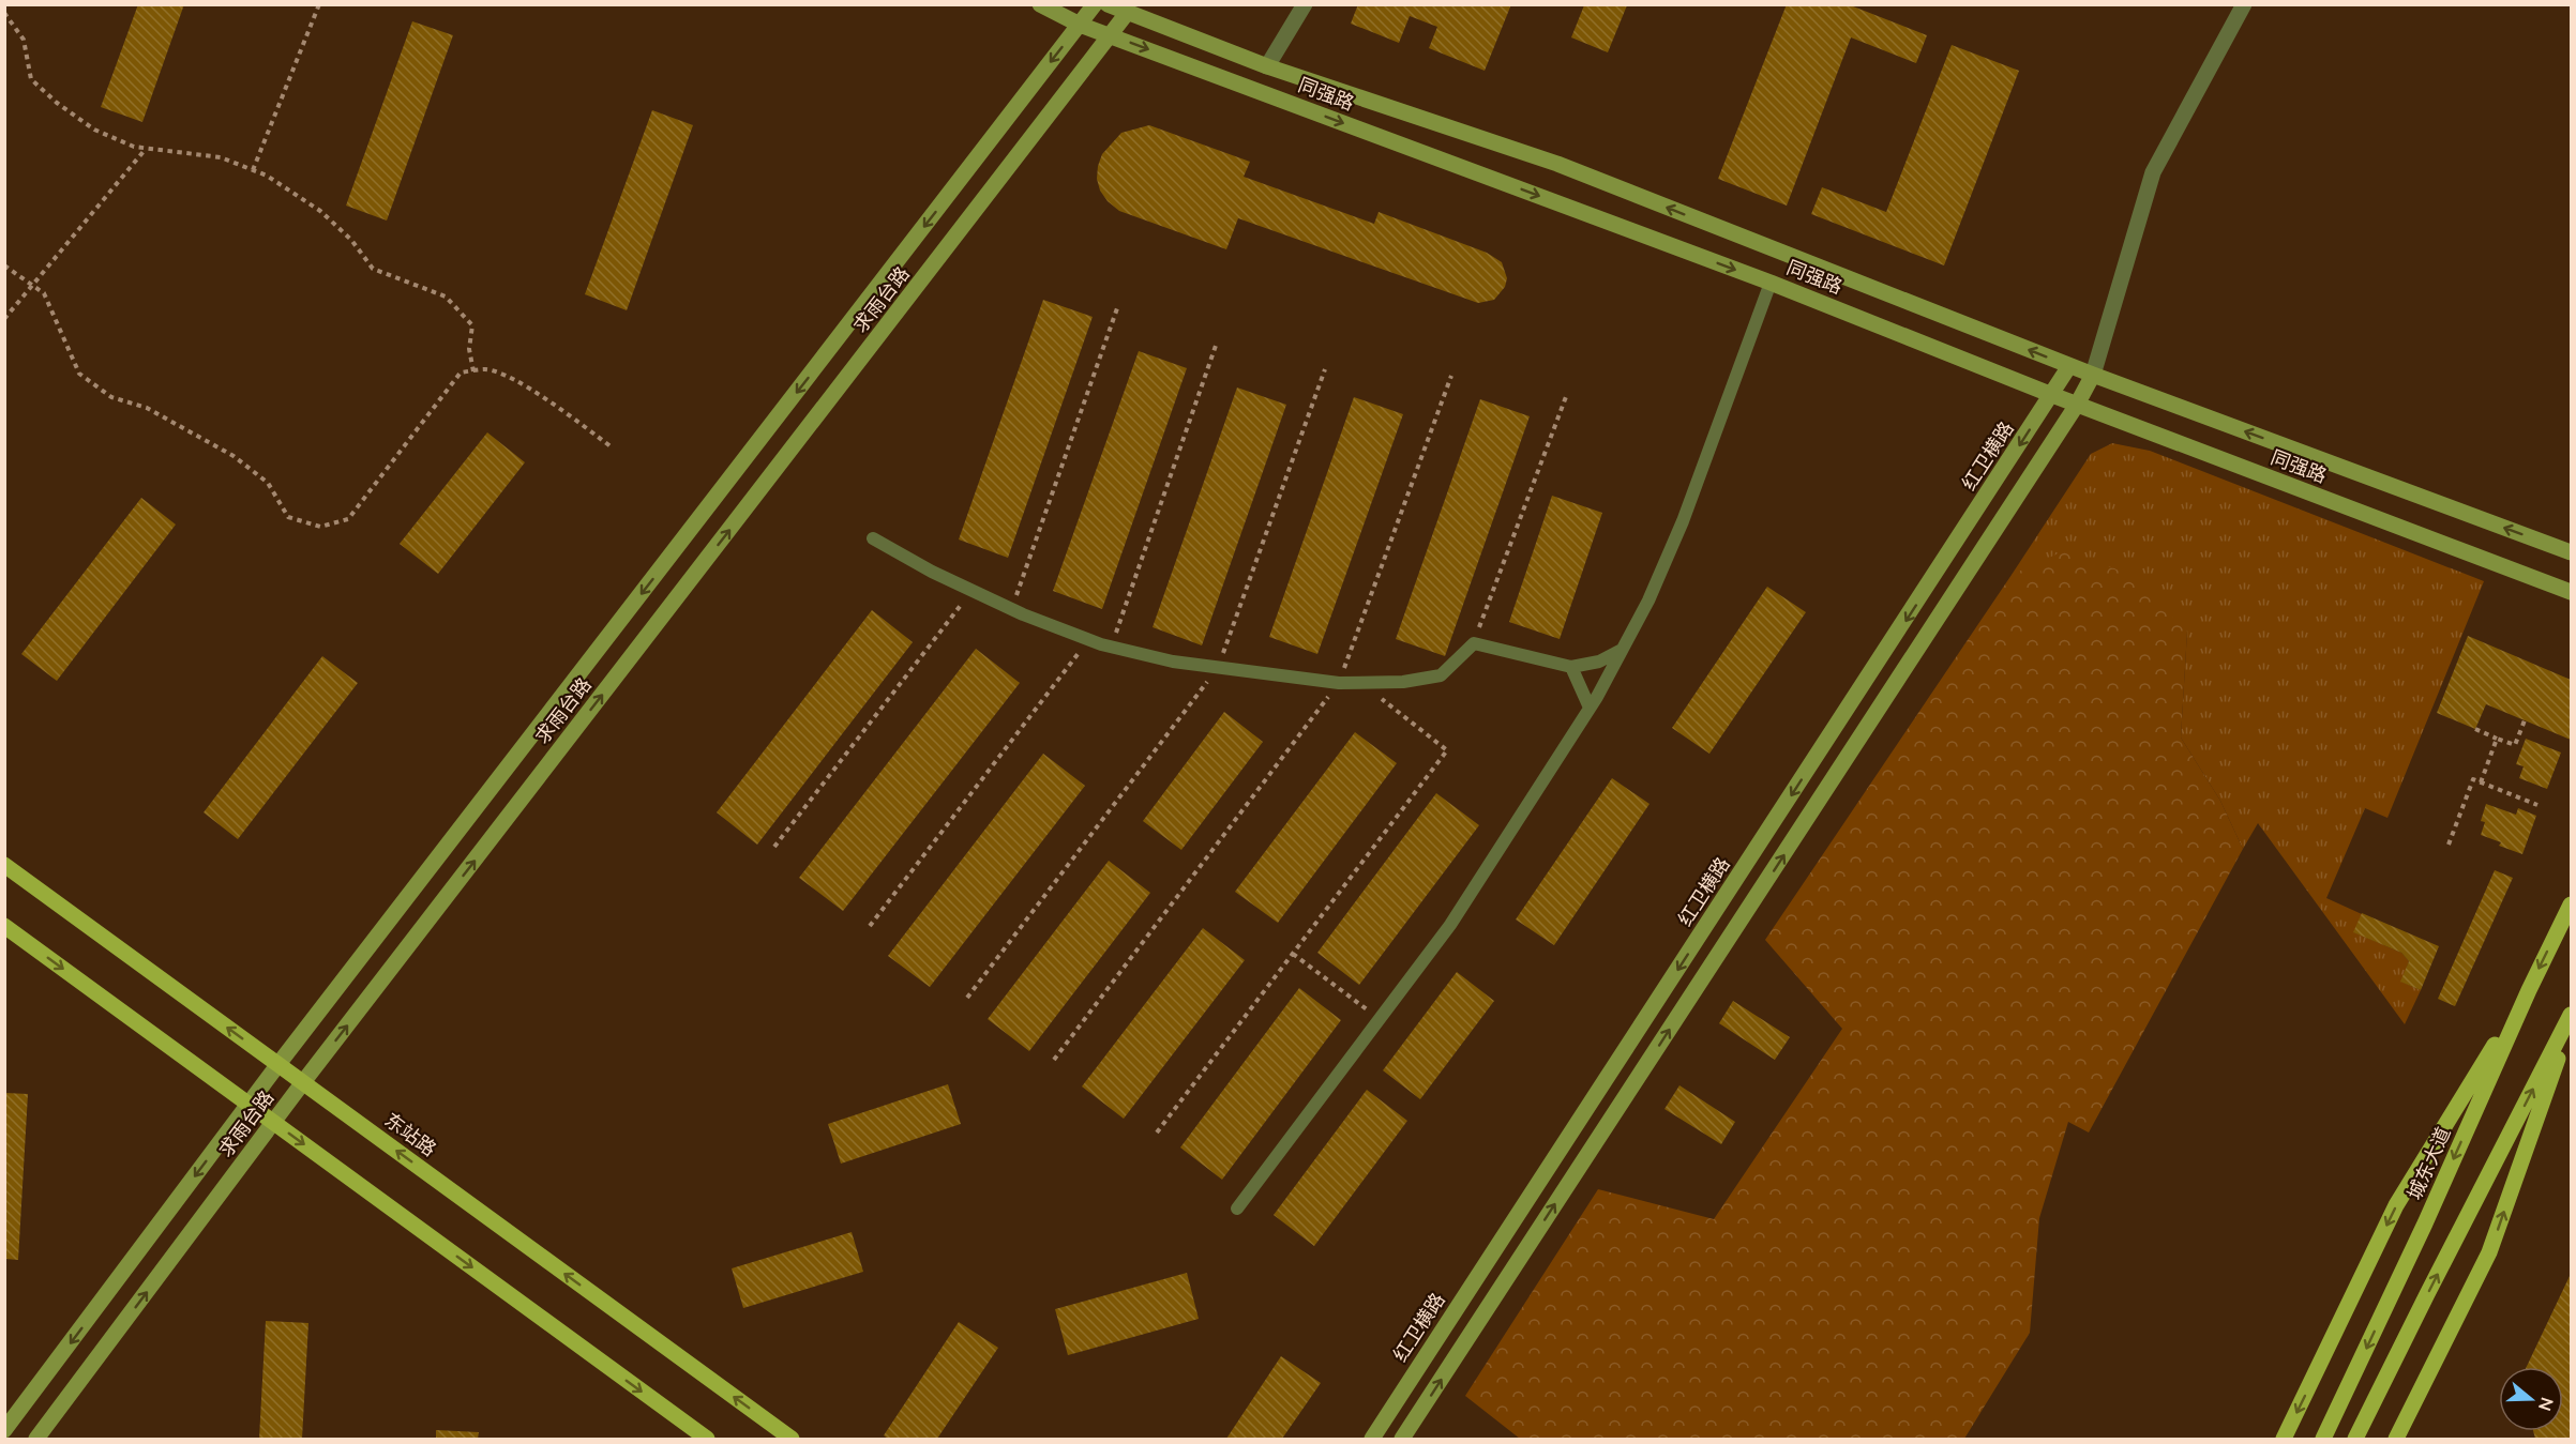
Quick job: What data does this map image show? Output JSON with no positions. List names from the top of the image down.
{
  "streets": {
    "main road": ["东站路", "城东大道"],
    "street": ["同强路", "求雨台路", "红卫横路"]
  },
  "crossings": [
    ["同强路", "求雨台路"],
    ["同强路", "红卫横路"],
    ["求雨台路", "东站路"]
  ],
  "north": "right"
}
